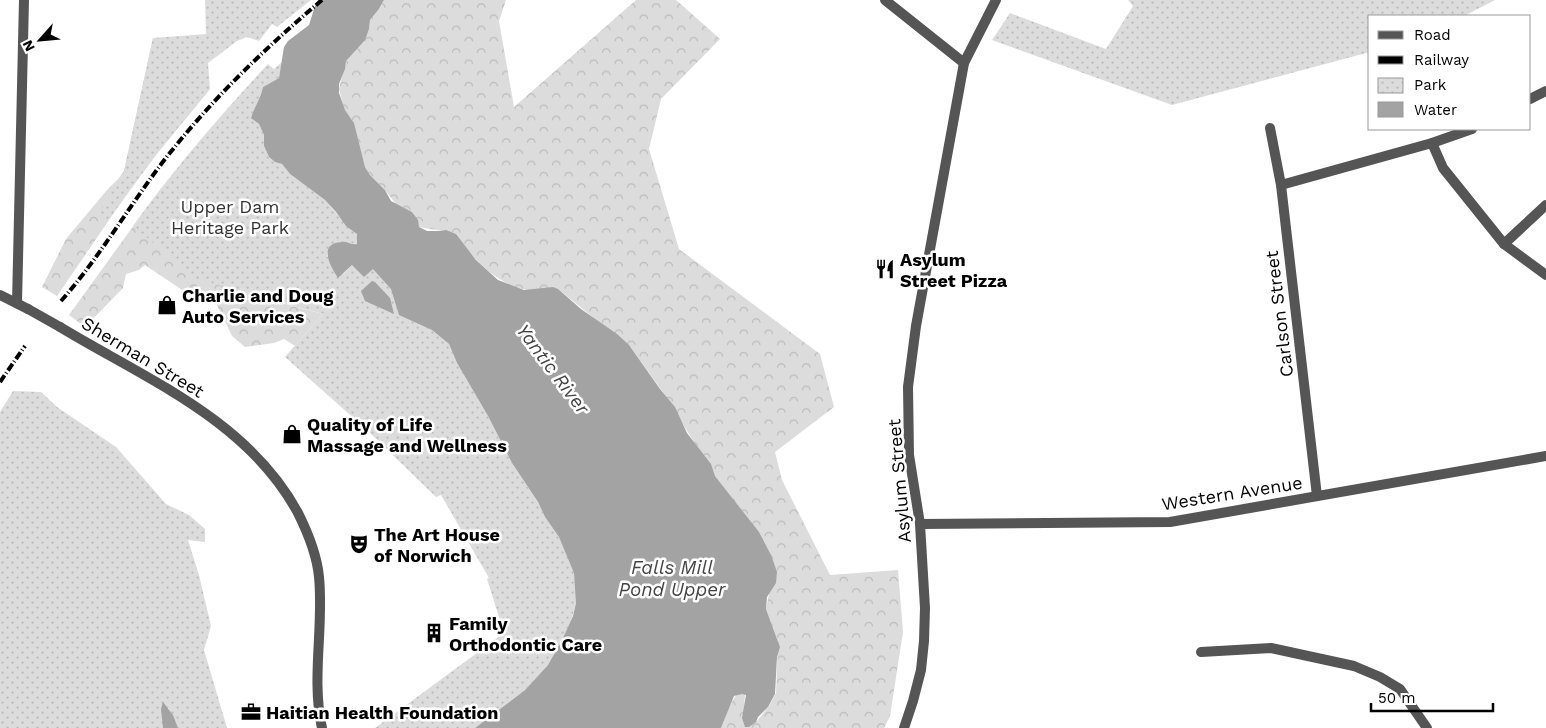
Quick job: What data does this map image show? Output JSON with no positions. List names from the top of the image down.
{
  "streets": {
    "street": [
      "Carlson Street",
      "Sherman Street",
      "Asylum Street",
      "Western Avenue"
    ]
  },
  "crossings": [
    ["Carlson Street", "Western Avenue"],
    ["Asylum Street", "Western Avenue"]
  ],
  "water": ["Yantic River", "Falls Mill Pond Upper"],
  "parks": ["Upper Dam Heritage Park"],
  "places": {
    "restaurant": ["Asylum Street Pizza"],
    "shop": ["Charlie and Doug Auto Services", "Quality of Life Massage and Wellness"],
    "theatre": ["The Art House of Norwich"],
    "building": ["Family Orthodontic Care"],
    "office": ["Haitian Health Foundation"]
  },
  "legend": [
    "Road",
    "Railway",
    "Park",
    "Water"
  ],
  "scale_bar": "50 m",
  "north": "bottom left"
}
